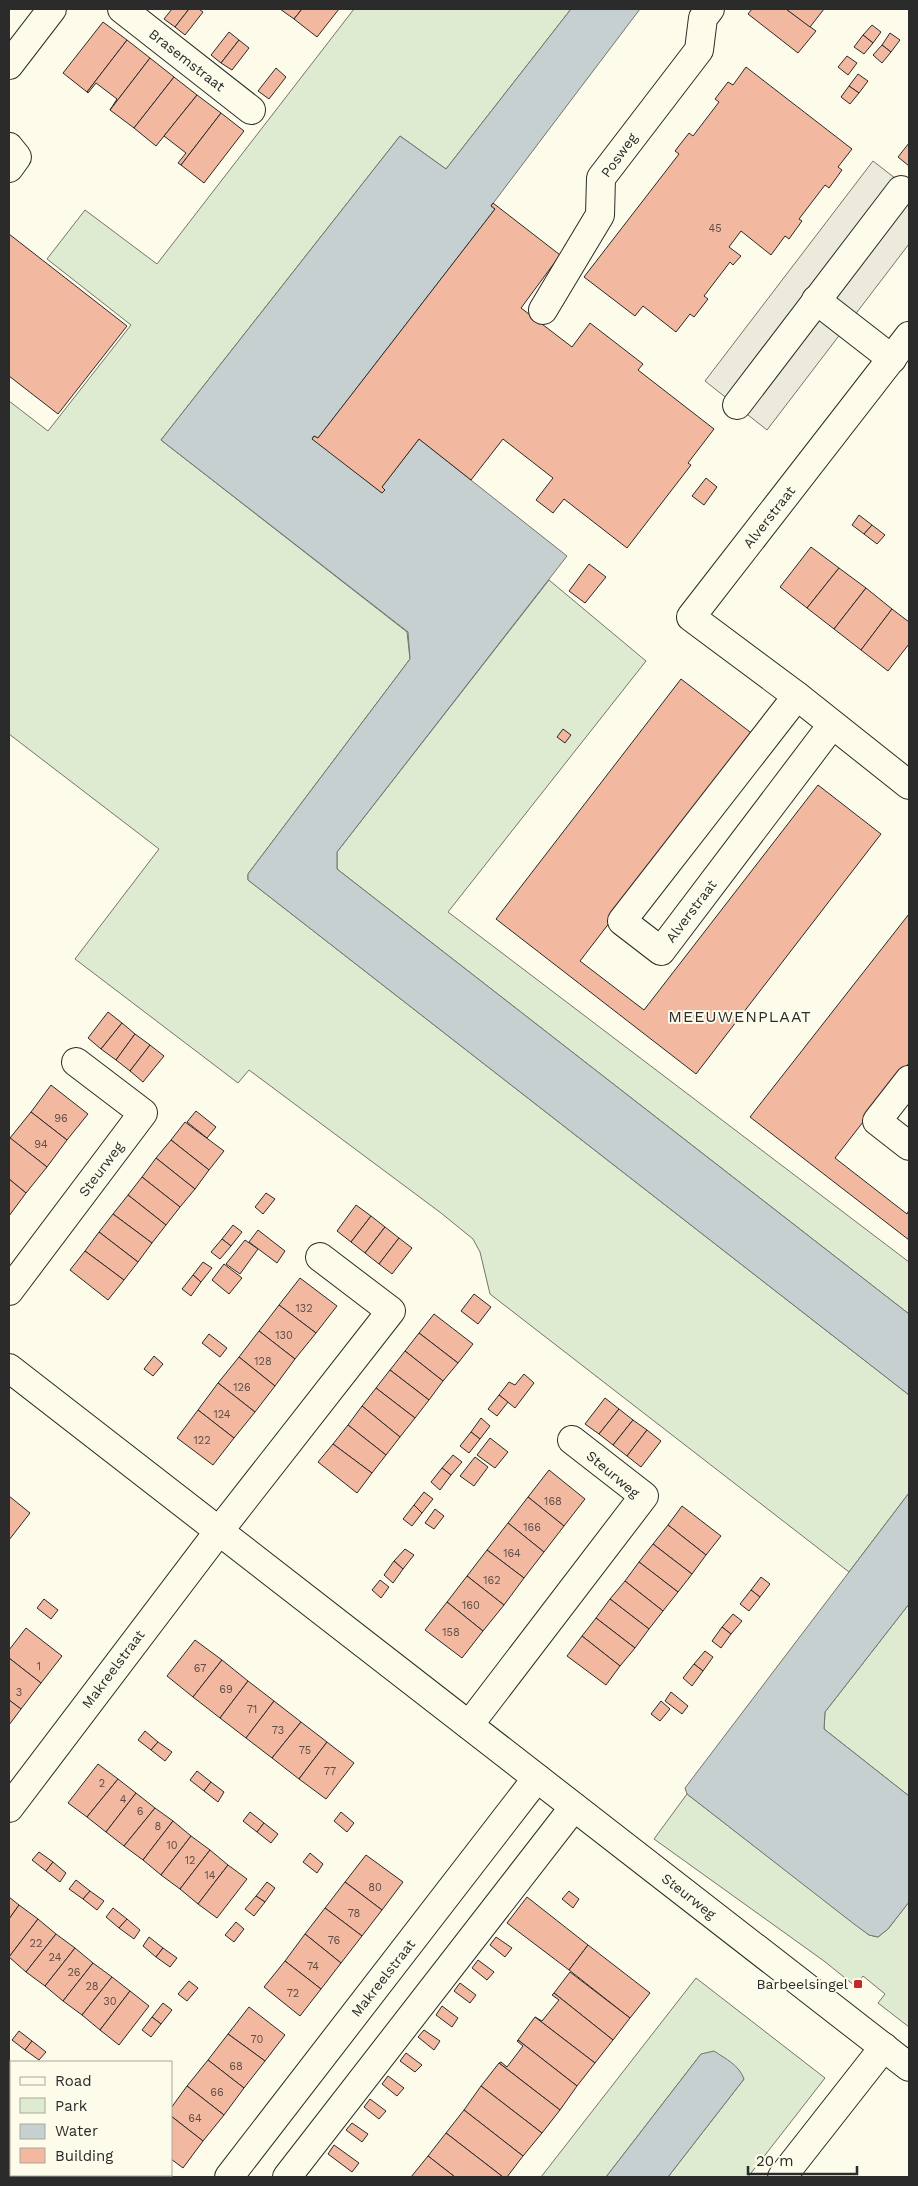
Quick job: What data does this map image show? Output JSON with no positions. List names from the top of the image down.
{
  "streets": {
    "street": [
      "Brasemstraat",
      "Posweg",
      "Alverstraat",
      "Steurweg",
      "Makreelstraat"
    ]
  },
  "crossings": [
    ["Steurweg", "Makreelstraat"]
  ],
  "districts": ["MEEUWENPLAAT"],
  "places": {
    "transit": ["Barbeelsingel"]
  },
  "house_numbers": [
    "45",
    "96",
    "94",
    "132",
    "130",
    "128",
    "126",
    "124",
    "122",
    "168",
    "166",
    "164",
    "162",
    "160",
    "158",
    "1",
    "67",
    "69",
    "3",
    "71",
    "73",
    "75",
    "77",
    "2",
    "4",
    "6",
    "8",
    "10",
    "12",
    "14",
    "80",
    "78",
    "76",
    "22",
    "24",
    "74",
    "26",
    "28",
    "72",
    "30",
    "70",
    "68",
    "66",
    "64"
  ],
  "legend": [
    "Road",
    "Park",
    "Water",
    "Building"
  ],
  "scale_bar": "20 m"
}
